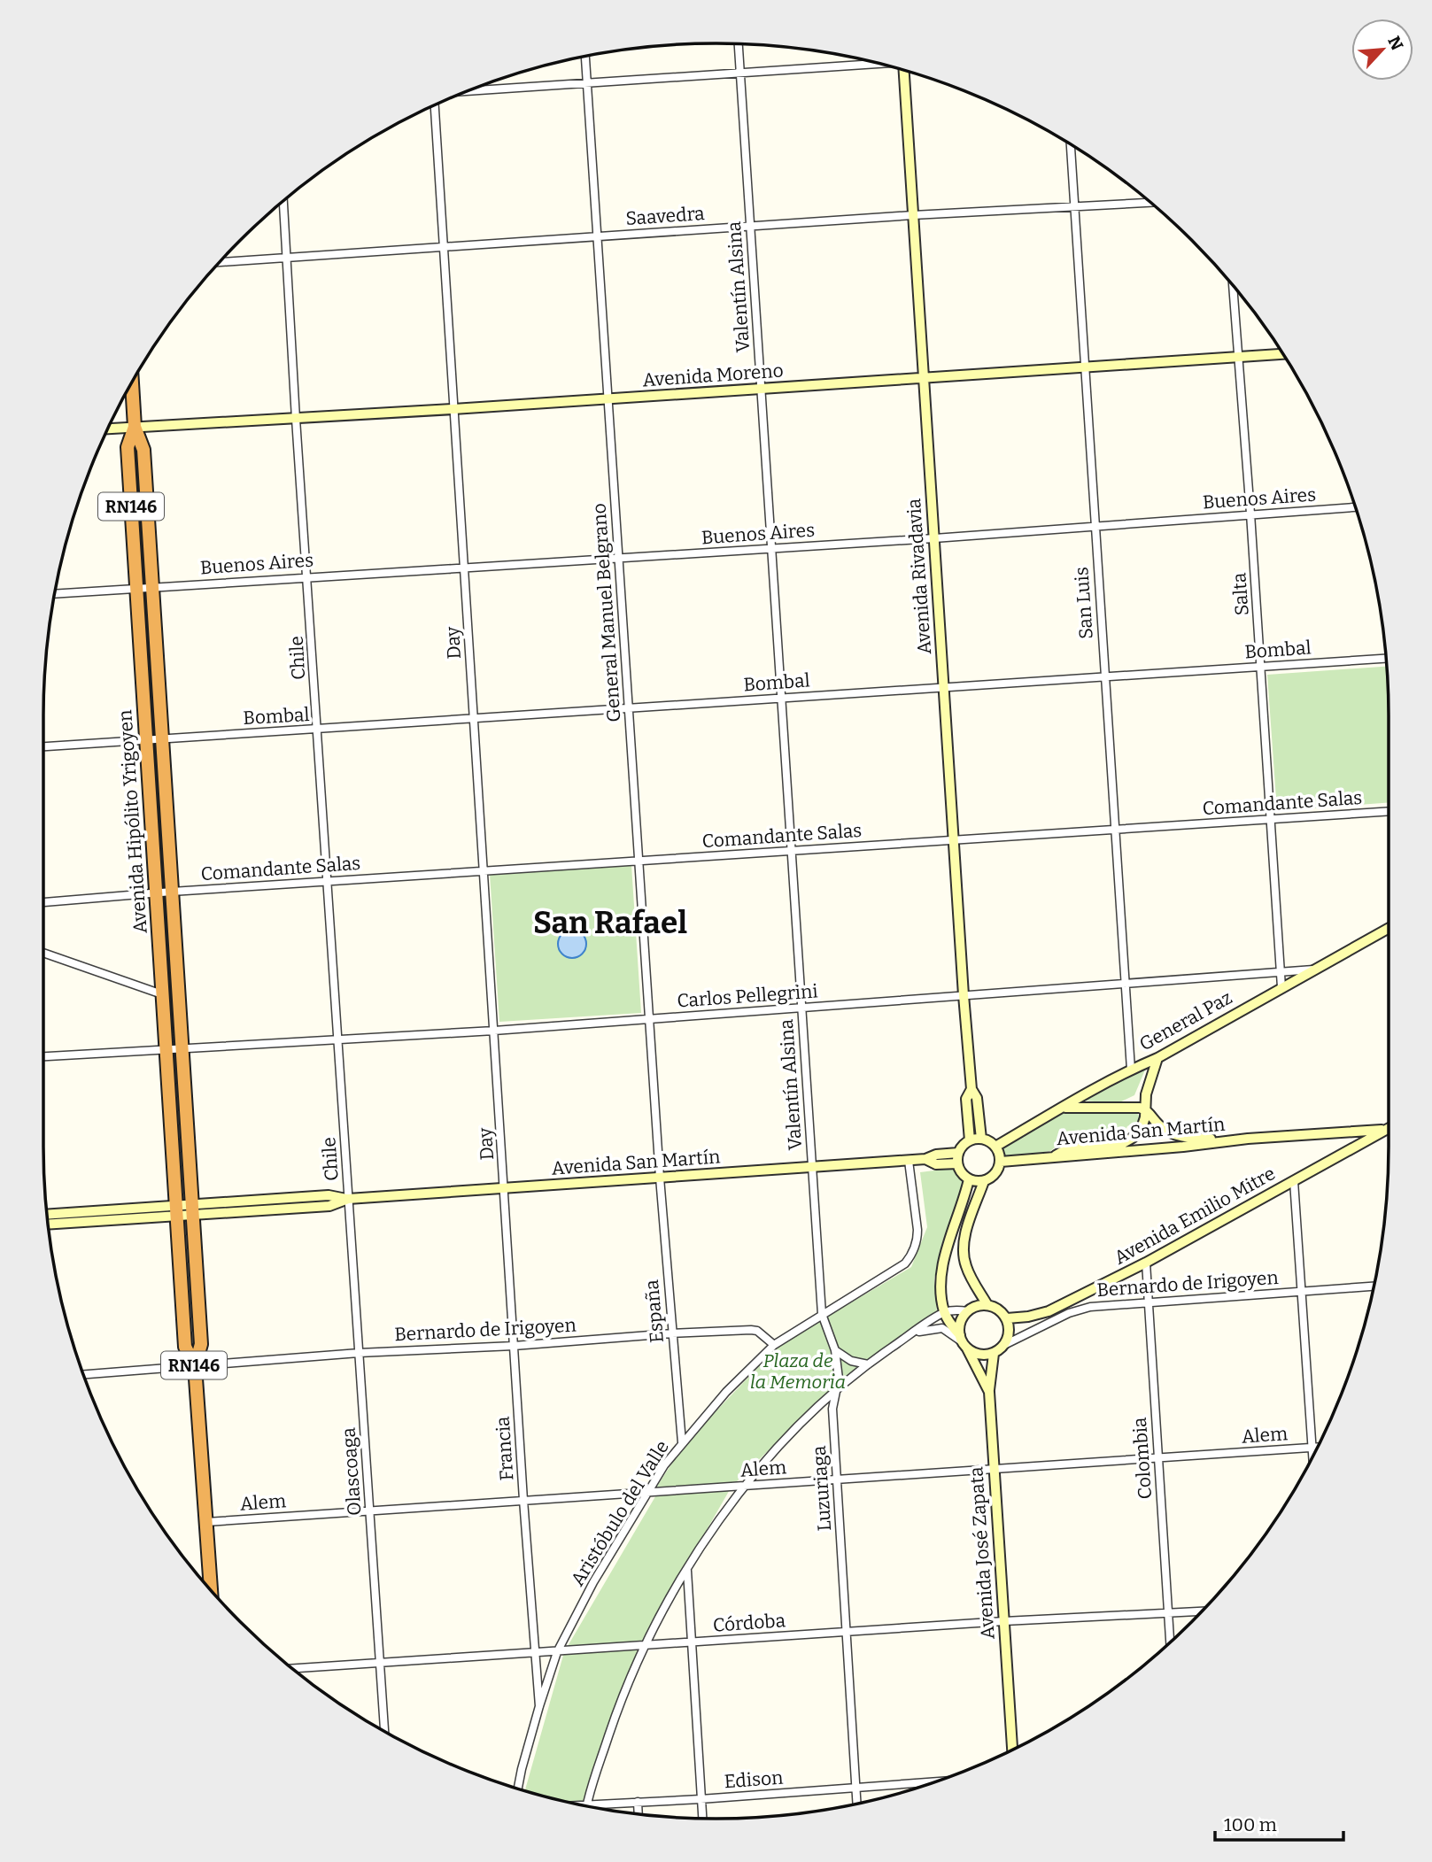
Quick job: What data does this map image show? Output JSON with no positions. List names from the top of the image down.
{
  "streets": {
    "highway": ["RN146", "Avenida Hipólito Yrigoyen"],
    "main road": [
      "Avenida Moreno",
      "Avenida Rivadavia",
      "General Paz",
      "Avenida San Martín",
      "Avenida Emilio Mitre",
      "Avenida José Zapata"
    ],
    "street": [
      "Saavedra",
      "Valentín Alsina",
      "Buenos Aires",
      "Salta",
      "San Luis",
      "General Manuel Belgrano",
      "Day",
      "Bombal",
      "Chile",
      "Comandante Salas",
      "Carlos Pellegrini",
      "Bernardo de Irigoyen",
      "España",
      "Alem",
      "Francia",
      "Colombia",
      "Olascoaga",
      "Luzuriaga",
      "Aristóbulo del Valle",
      "Córdoba",
      "Edison"
    ]
  },
  "crossings": [
    ["Saavedra", "Valentín Alsina"],
    ["Saavedra", "Avenida Rivadavia"],
    ["Saavedra", "San Luis"],
    ["Saavedra", "General Manuel Belgrano"],
    ["Saavedra", "Day"],
    ["Saavedra", "Chile"],
    ["Valentín Alsina", "Avenida Moreno"],
    ["Valentín Alsina", "Buenos Aires"],
    ["Valentín Alsina", "Bombal"],
    ["Valentín Alsina", "Comandante Salas"],
    ["Valentín Alsina", "Carlos Pellegrini"],
    ["Valentín Alsina", "Avenida San Martín"],
    ["Valentín Alsina", "Luzuriaga"],
    ["Avenida Moreno", "Avenida Rivadavia"],
    ["Avenida Moreno", "Salta"],
    ["Avenida Moreno", "San Luis"],
    ["Avenida Moreno", "General Manuel Belgrano"],
    ["Avenida Moreno", "Day"],
    ["Avenida Moreno", "Chile"],
    ["Avenida Moreno", "Avenida Hipólito Yrigoyen"],
    ["Buenos Aires", "Avenida Rivadavia"],
    ["Buenos Aires", "Salta"],
    ["Buenos Aires", "San Luis"],
    ["Buenos Aires", "General Manuel Belgrano"],
    ["Buenos Aires", "Day"],
    ["Buenos Aires", "Chile"],
    ["Buenos Aires", "Avenida Hipólito Yrigoyen"],
    ["RN146", "Avenida Hipólito Yrigoyen"],
    ["RN146", "Avenida San Martín"],
    ["RN146", "Bernardo de Irigoyen"],
    ["RN146", "Alem"],
    ["Avenida Rivadavia", "Bombal"],
    ["Avenida Rivadavia", "Comandante Salas"],
    ["Avenida Rivadavia", "Carlos Pellegrini"],
    ["Avenida Rivadavia", "General Paz"],
    ["Avenida Rivadavia", "Avenida San Martín"],
    ["Salta", "Bombal"],
    ["Salta", "Comandante Salas"],
    ["Salta", "Carlos Pellegrini"],
    ["Salta", "General Paz"],
    ["San Luis", "Bombal"],
    ["San Luis", "Comandante Salas"],
    ["San Luis", "Carlos Pellegrini"],
    ["San Luis", "General Paz"],
    ["General Manuel Belgrano", "Bombal"],
    ["General Manuel Belgrano", "Comandante Salas"],
    ["General Manuel Belgrano", "Carlos Pellegrini"],
    ["General Manuel Belgrano", "Avenida San Martín"],
    ["General Manuel Belgrano", "España"],
    ["Day", "Bombal"],
    ["Day", "Comandante Salas"],
    ["Day", "Carlos Pellegrini"],
    ["Day", "Avenida San Martín"],
    ["Day", "Francia"],
    ["Bombal", "Chile"],
    ["Bombal", "Avenida Hipólito Yrigoyen"],
    ["Chile", "Comandante Salas"],
    ["Chile", "Carlos Pellegrini"],
    ["Chile", "Avenida San Martín"],
    ["Chile", "Olascoaga"],
    ["Comandante Salas", "Avenida Hipólito Yrigoyen"],
    ["Avenida Hipólito Yrigoyen", "Carlos Pellegrini"],
    ["Avenida Hipólito Yrigoyen", "Avenida San Martín"],
    ["Carlos Pellegrini", "General Paz"],
    ["General Paz", "Avenida San Martín"],
    ["Avenida San Martín", "España"],
    ["Avenida San Martín", "Francia"],
    ["Avenida San Martín", "Olascoaga"],
    ["Avenida San Martín", "Luzuriaga"],
    ["Avenida San Martín", "Aristóbulo del Valle"],
    ["Avenida Emilio Mitre", "Bernardo de Irigoyen"],
    ["Avenida Emilio Mitre", "Colombia"],
    ["Avenida Emilio Mitre", "Avenida José Zapata"],
    ["Bernardo de Irigoyen", "España"],
    ["Bernardo de Irigoyen", "Francia"],
    ["Bernardo de Irigoyen", "Colombia"],
    ["Bernardo de Irigoyen", "Olascoaga"],
    ["Bernardo de Irigoyen", "Aristóbulo del Valle"],
    ["Bernardo de Irigoyen", "Avenida José Zapata"],
    ["España", "Aristóbulo del Valle"],
    ["Alem", "Francia"],
    ["Alem", "Colombia"],
    ["Alem", "Olascoaga"],
    ["Alem", "Luzuriaga"],
    ["Alem", "Aristóbulo del Valle"],
    ["Alem", "Avenida José Zapata"],
    ["Francia", "Aristóbulo del Valle"],
    ["Francia", "Córdoba"],
    ["Colombia", "Córdoba"],
    ["Olascoaga", "Córdoba"],
    ["Luzuriaga", "Aristóbulo del Valle"],
    ["Luzuriaga", "Córdoba"],
    ["Luzuriaga", "Edison"],
    ["Aristóbulo del Valle", "Córdoba"],
    ["Avenida José Zapata", "Córdoba"]
  ],
  "districts": ["San Rafael"],
  "parks": ["Plaza de la Memoria"],
  "scale_bar": "100 m",
  "north": "top right"
}
